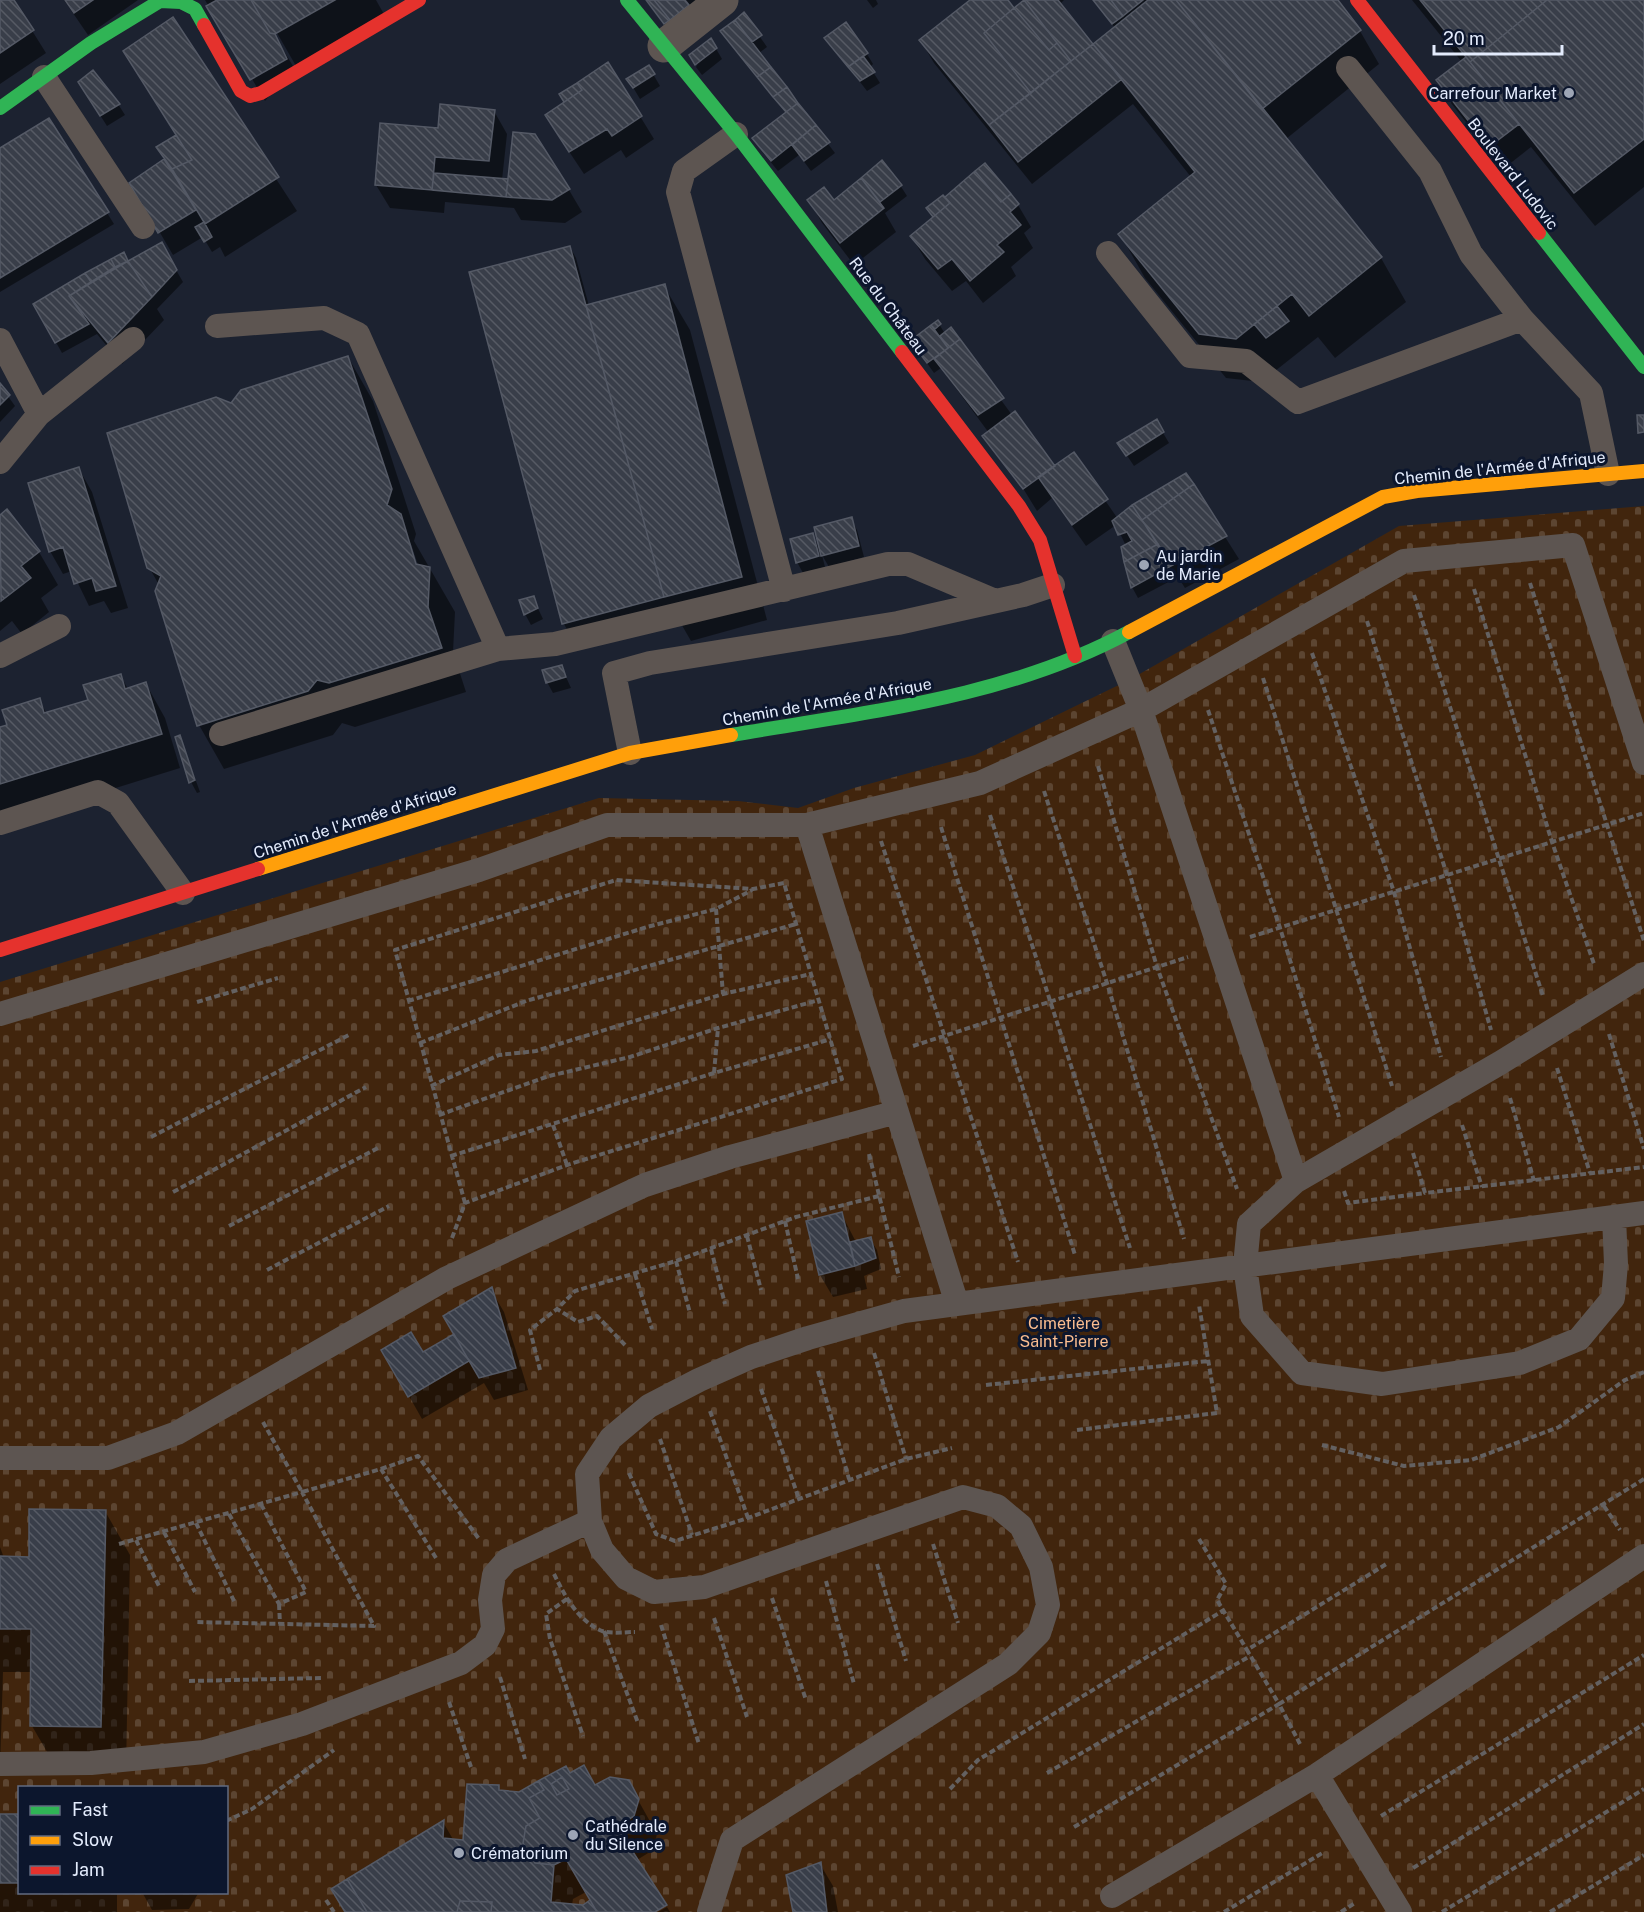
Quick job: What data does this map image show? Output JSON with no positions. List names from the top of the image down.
{
  "streets": {
    "street": ["Boulevard Ludovic", "Rue du Château", "Chemin de l'Armée d'Afrique"]
  },
  "crossings": [
    ["Rue du Château", "Chemin de l'Armée d'Afrique"]
  ],
  "parks": ["Cimetière Saint-Pierre"],
  "places": [
    "Carrefour Market",
    "Au jardin de Marie",
    "Cathédrale du Silence",
    "Crématorium"
  ],
  "legend": ["Fast", "Slow", "Jam"],
  "scale_bar": "20 m"
}
